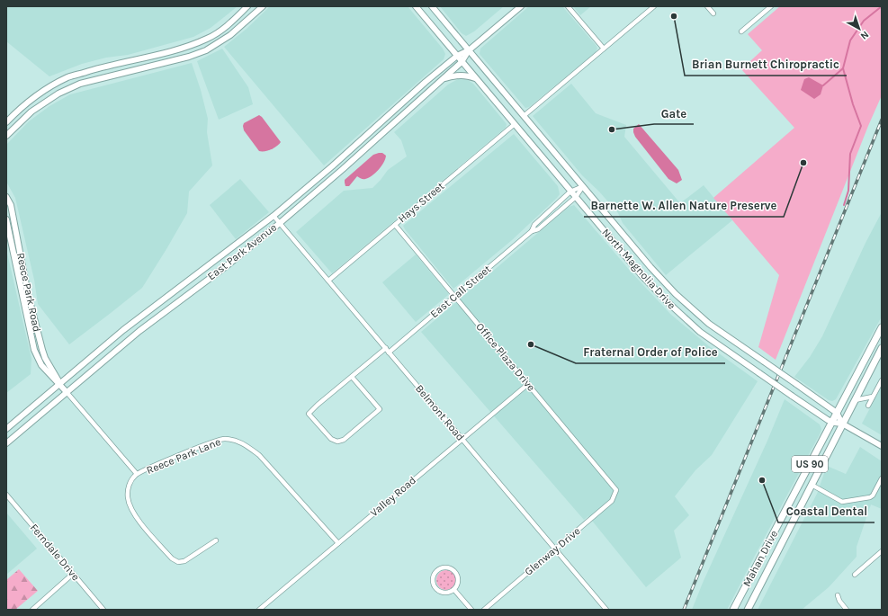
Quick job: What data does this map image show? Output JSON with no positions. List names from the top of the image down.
{
  "streets": {
    "main road": [
      "East Park Avenue",
      "North Magnolia Drive",
      "Reece Park Road",
      "US 90",
      "Mahan Drive"
    ],
    "street": [
      "Hays Street",
      "East Call Street",
      "Office Plaza Drive",
      "Belmont Road",
      "Reece Park Lane",
      "Valley Road",
      "Glenway Drive",
      "Ferndale Drive"
    ]
  },
  "crossings": [
    ["Hays Street", "North Magnolia Drive"],
    ["Hays Street", "Office Plaza Drive"],
    ["Hays Street", "Belmont Road"],
    ["East Park Avenue", "North Magnolia Drive"],
    ["East Park Avenue", "Reece Park Road"],
    ["East Park Avenue", "Belmont Road"],
    ["East Park Avenue", "Reece Park Lane"],
    ["North Magnolia Drive", "East Call Street"],
    ["North Magnolia Drive", "US 90"],
    ["North Magnolia Drive", "Mahan Drive"],
    ["East Call Street", "Office Plaza Drive"],
    ["East Call Street", "Belmont Road"],
    ["Reece Park Road", "Reece Park Lane"],
    ["Office Plaza Drive", "Valley Road"],
    ["Office Plaza Drive", "Glenway Drive"],
    ["Belmont Road", "Valley Road"],
    ["Belmont Road", "Glenway Drive"],
    ["Reece Park Lane", "Valley Road"],
    ["US 90", "Mahan Drive"]
  ],
  "places": [
    "Brian Burnett Chiropractic",
    "Gate",
    "Barnette W. Allen Nature Preserve",
    "Fraternal Order of Police",
    "Coastal Dental"
  ],
  "north": "bottom right"
}
